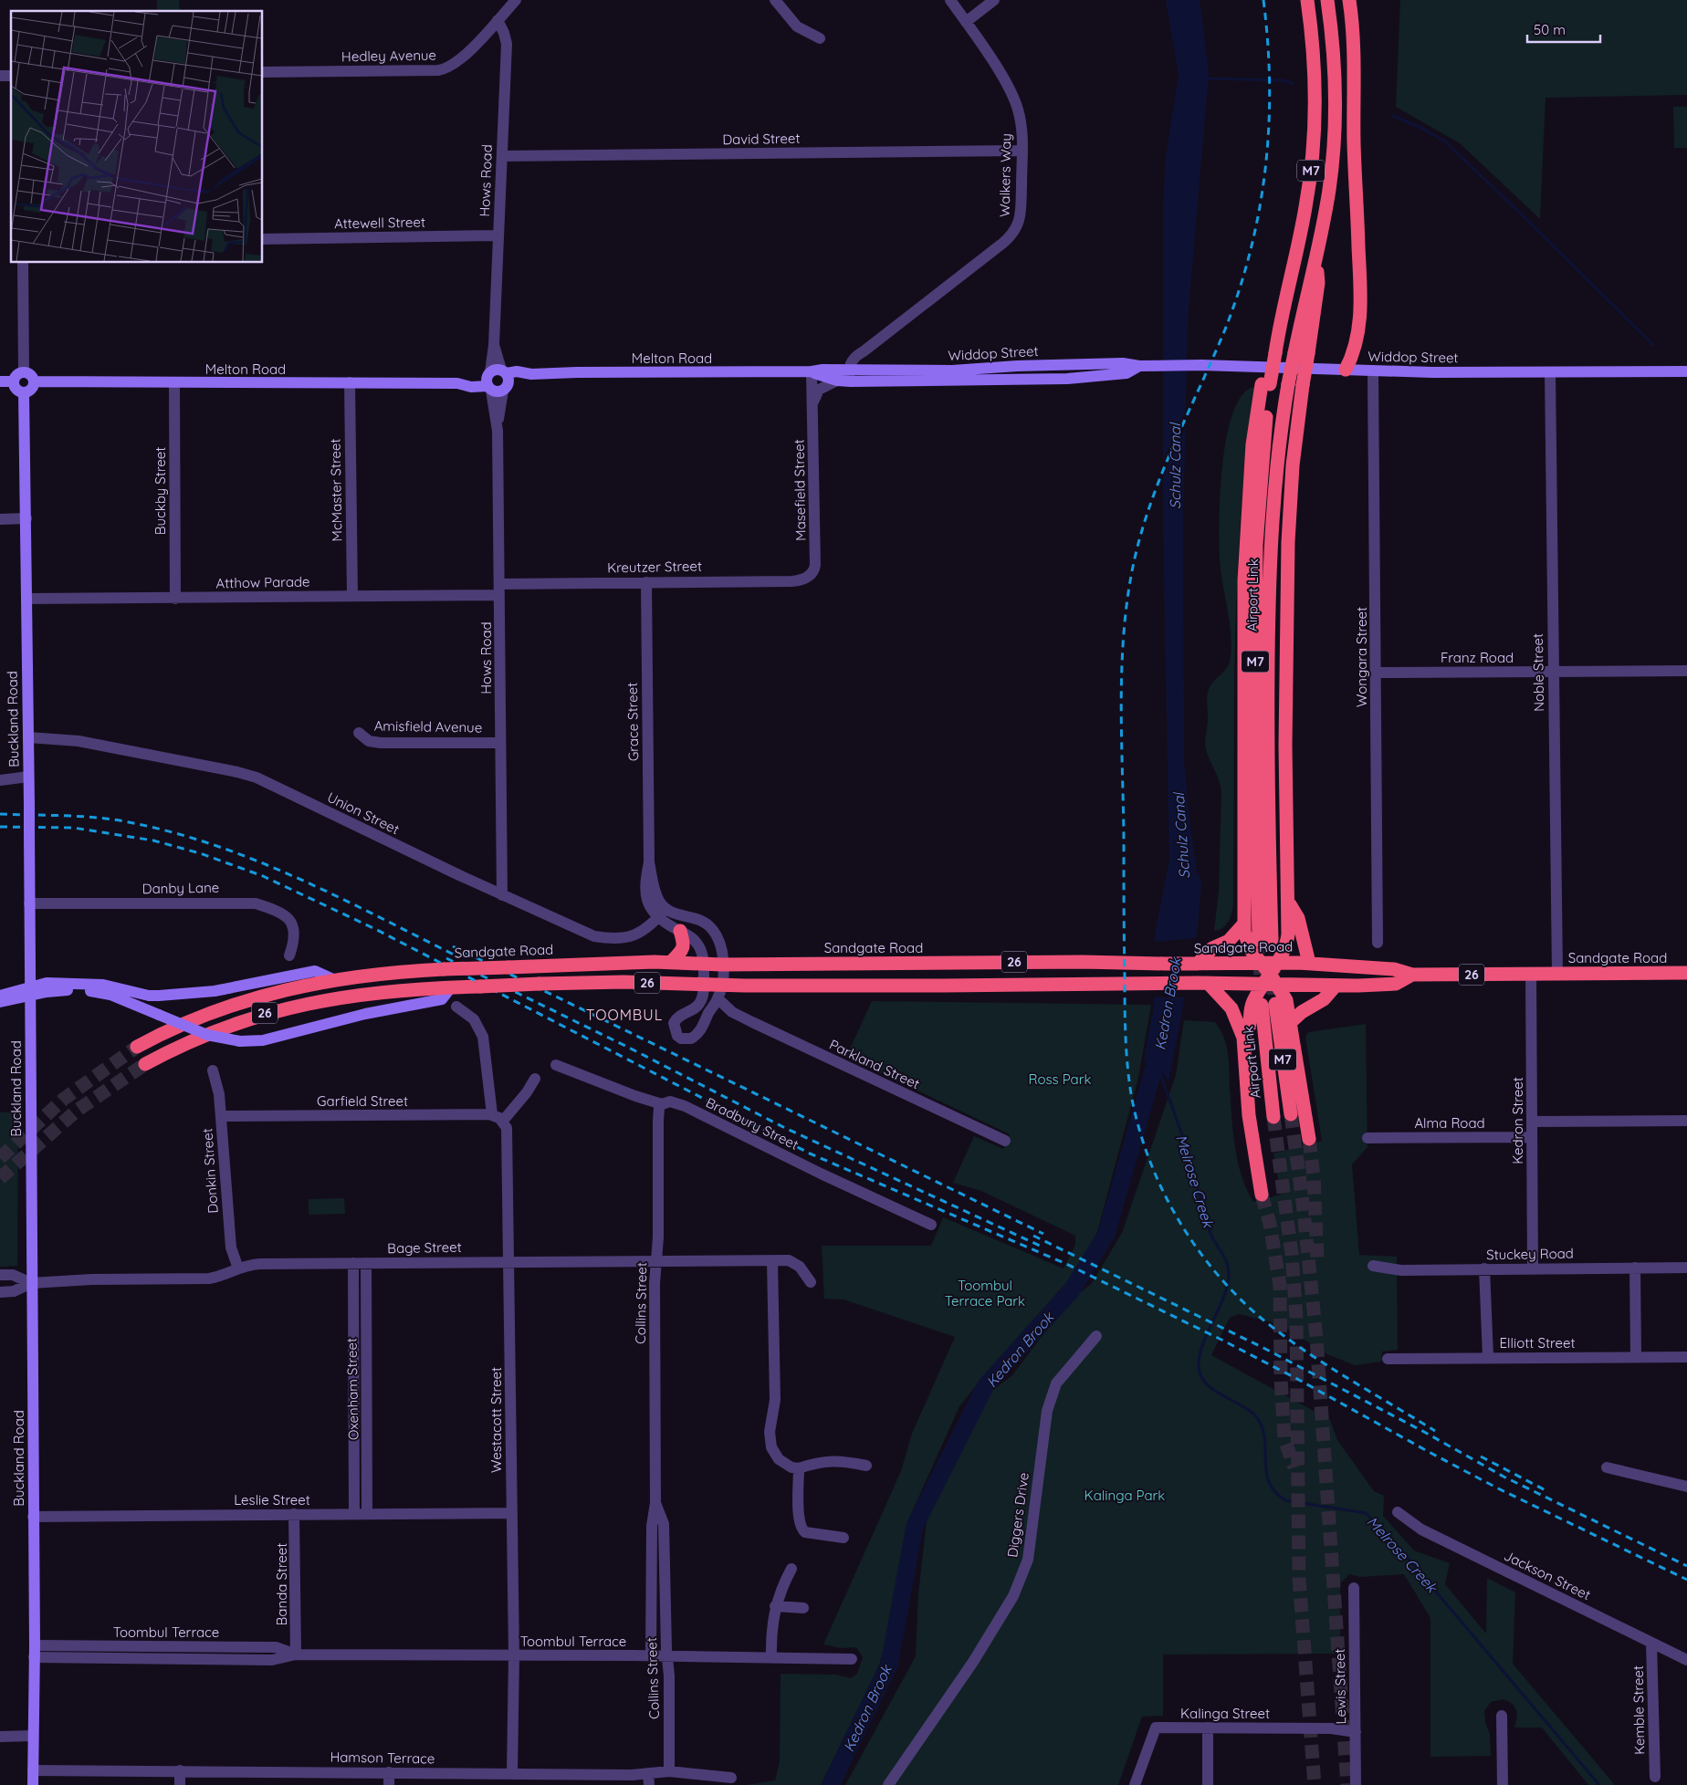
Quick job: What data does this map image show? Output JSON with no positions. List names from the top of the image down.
{
  "streets": {
    "highway": [
      "M7",
      "Airport Link",
      "Sandgate Road",
      "26"
    ],
    "street": [
      "Hedley Avenue",
      "David Street",
      "Walkers Way",
      "Hows Road",
      "Attewell Street",
      "Widdop Street",
      "Melton Road",
      "McMaster Street",
      "Masefield Street",
      "Buckby Street",
      "Kreutzer Street",
      "Atthow Parade",
      "Wongara Street",
      "Franz Road",
      "Noble Street",
      "Buckland Road",
      "Grace Street",
      "Amisfield Avenue",
      "Union Street",
      "Danby Lane",
      "Parkland Street",
      "Garfield Street",
      "Kedron Street",
      "Alma Road",
      "Bradbury Street",
      "Donkin Street",
      "Bage Street",
      "Stuckey Road",
      "Collins Street",
      "Elliott Street",
      "Oxenham Street",
      "Westacott Street",
      "Leslie Street",
      "Diggers Drive",
      "Jackson Street",
      "Banda Street",
      "Toombul Terrace",
      "Lewis Street",
      "Kemble Street",
      "Kalinga Street",
      "Hamson Terrace"
    ]
  },
  "crossings": [
    ["Hedley Avenue", "Hows Road"],
    ["David Street", "Walkers Way"],
    ["David Street", "Hows Road"],
    ["M7", "Airport Link"],
    ["Walkers Way", "Widdop Street"],
    ["Walkers Way", "Melton Road"],
    ["Hows Road", "Attewell Street"],
    ["Hows Road", "Melton Road"],
    ["Hows Road", "Kreutzer Street"],
    ["Hows Road", "Atthow Parade"],
    ["Hows Road", "Amisfield Avenue"],
    ["Hows Road", "Union Street"],
    ["Widdop Street", "Melton Road"],
    ["Widdop Street", "Wongara Street"],
    ["Widdop Street", "Noble Street"],
    ["Melton Road", "McMaster Street"],
    ["Melton Road", "Masefield Street"],
    ["Melton Road", "Buckby Street"],
    ["Melton Road", "Buckland Road"],
    ["McMaster Street", "Atthow Parade"],
    ["Masefield Street", "Kreutzer Street"],
    ["Buckby Street", "Atthow Parade"],
    ["Kreutzer Street", "Atthow Parade"],
    ["Kreutzer Street", "Grace Street"],
    ["Atthow Parade", "Buckland Road"],
    ["Wongara Street", "Franz Road"],
    ["Franz Road", "Noble Street"],
    ["Noble Street", "Sandgate Road"],
    ["Buckland Road", "Union Street"],
    ["Buckland Road", "Danby Lane"],
    ["Buckland Road", "Bage Street"],
    ["Buckland Road", "Leslie Street"],
    ["Buckland Road", "Toombul Terrace"],
    ["Buckland Road", "Hamson Terrace"],
    ["Grace Street", "Union Street"],
    ["Grace Street", "Sandgate Road"],
    ["Grace Street", "Parkland Street"],
    ["Sandgate Road", "Parkland Street"],
    ["Sandgate Road", "Kedron Street"],
    ["Garfield Street", "Donkin Street"],
    ["Kedron Street", "Alma Road"],
    ["Kedron Street", "Stuckey Road"],
    ["Bradbury Street", "Collins Street"],
    ["Donkin Street", "Bage Street"],
    ["Bage Street", "Collins Street"],
    ["Bage Street", "Oxenham Street"],
    ["Bage Street", "Westacott Street"],
    ["Collins Street", "Toombul Terrace"],
    ["Collins Street", "Hamson Terrace"],
    ["Oxenham Street", "Leslie Street"],
    ["Westacott Street", "Leslie Street"],
    ["Westacott Street", "Toombul Terrace"],
    ["Westacott Street", "Hamson Terrace"],
    ["Leslie Street", "Banda Street"],
    ["Jackson Street", "Kemble Street"],
    ["Banda Street", "Toombul Terrace"],
    ["Lewis Street", "Kalinga Street"]
  ],
  "districts": ["TOOMBUL"],
  "water": ["Schulz Canal", "Kedron Brook", "Melrose Creek"],
  "parks": ["Ross Park", "Toombul Terrace Park", "Kalinga Park"],
  "scale_bar": "50 m"
}
